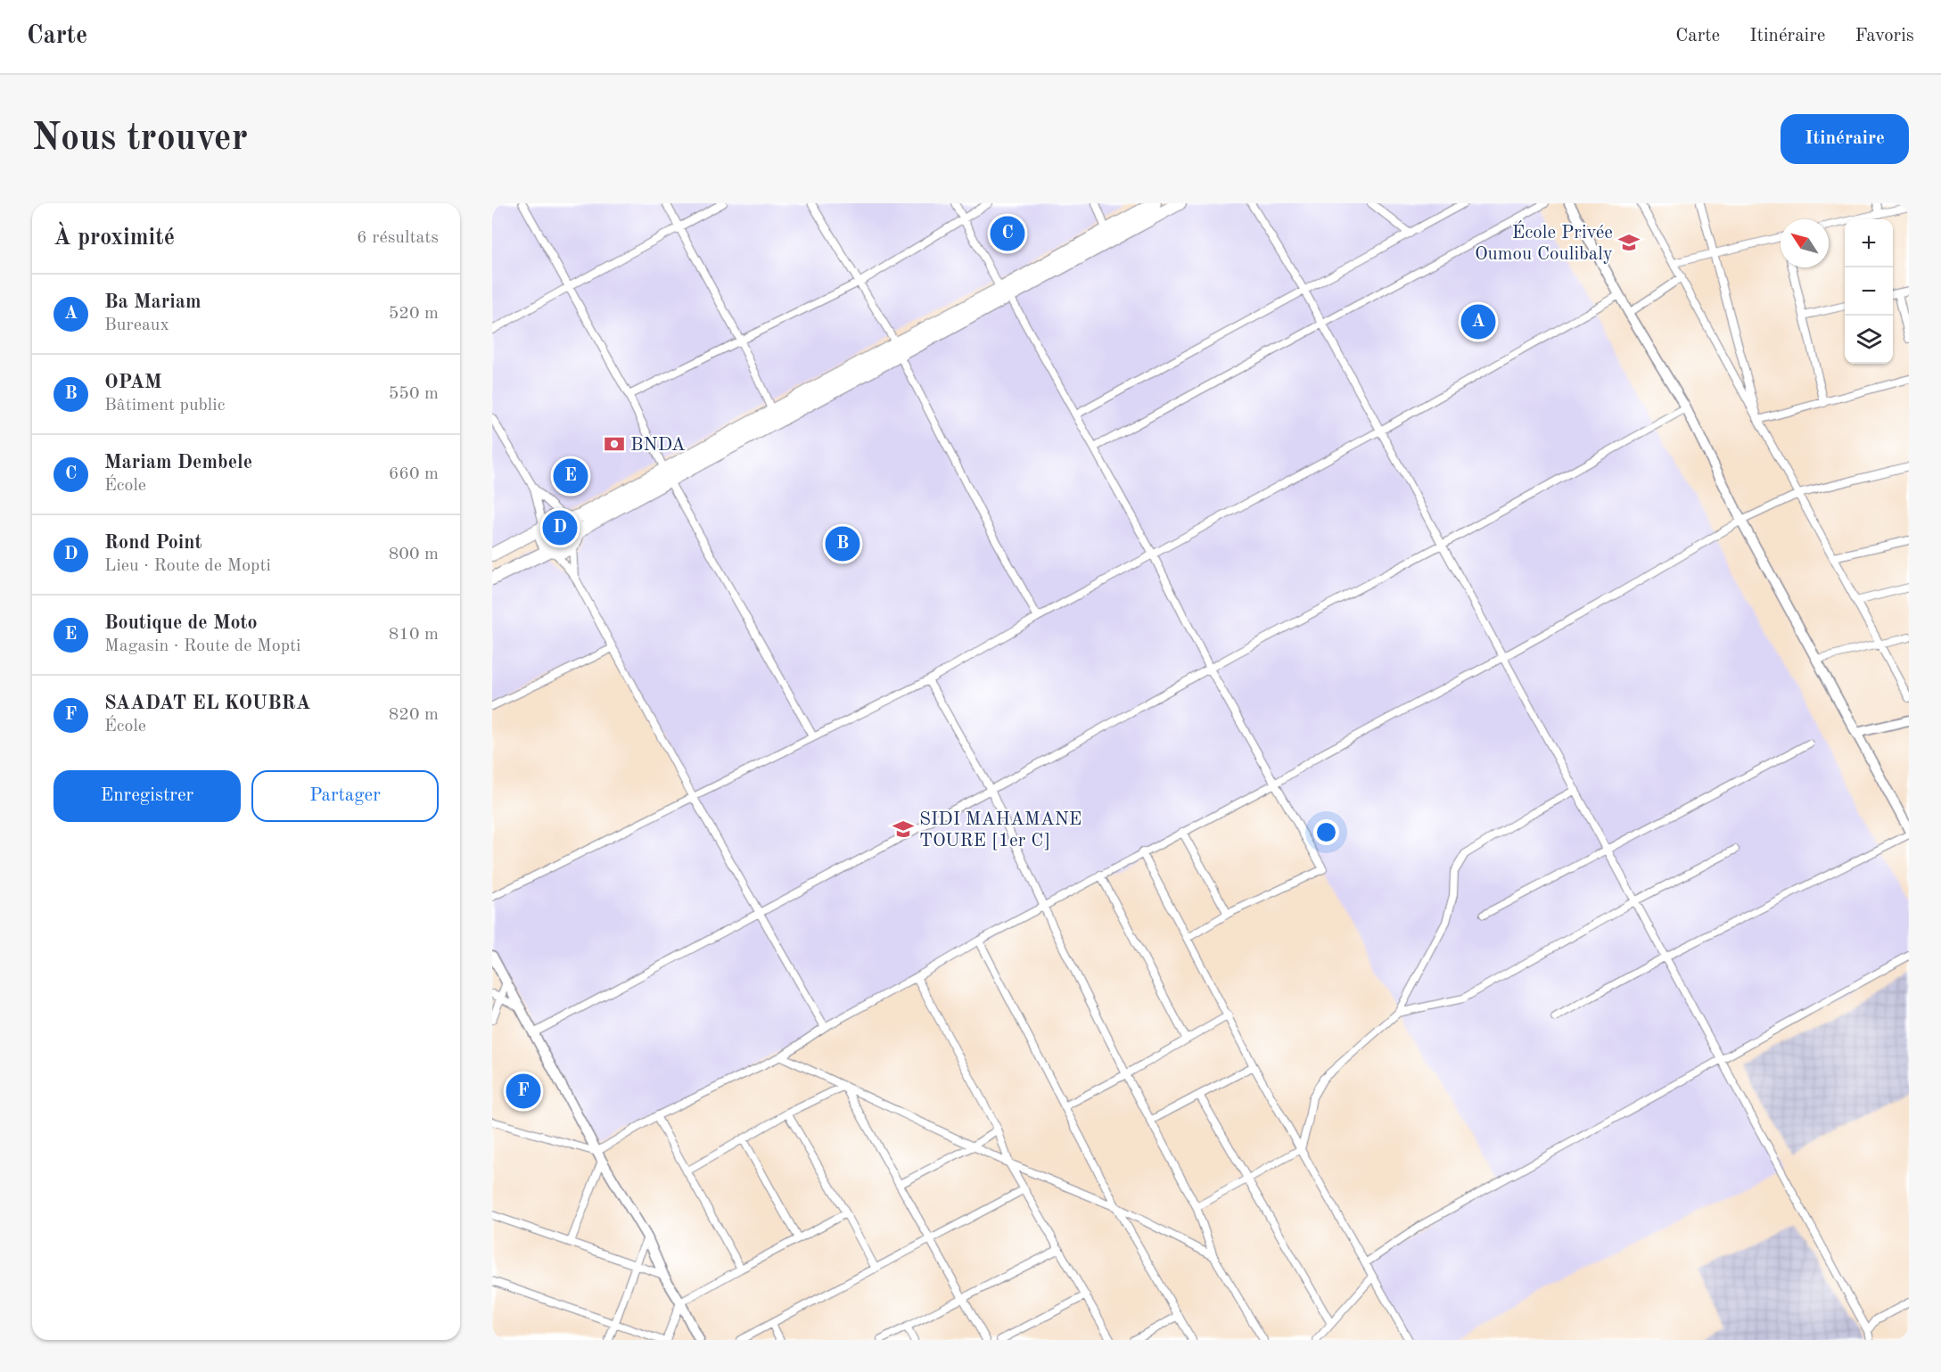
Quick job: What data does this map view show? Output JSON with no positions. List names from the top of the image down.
{
  "places": {
    "school or university": ["École Privée Oumou Coulibaly", "SIDI MAHAMANE TOURE [1er C]"],
    "bank": ["BNDA"]
  },
  "north": "top left",
  "page": {
    "header": "Carte",
    "nav": ["Carte", "Itinéraire", "Favoris"],
    "buttons": [
      "Itinéraire",
      ["Enregistrer", "Partager"]
    ],
    "title": "Nous trouver",
    "heading": ["À proximité", "6 résultats"],
    "pins": [
      "C",
      "A",
      "E",
      "D",
      "B",
      "F"
    ],
    "map_buttons": ["+", "−"],
    "list": [
      {
        "mark": "A",
        "name": "Ba Mariam",
        "note": "Bureaux",
        "value": "520 m"
      },
      {
        "mark": "B",
        "name": "OPAM",
        "note": "Bâtiment public",
        "value": "550 m"
      },
      {
        "mark": "C",
        "name": "Mariam Dembele",
        "note": "École",
        "value": "660 m"
      },
      {
        "mark": "D",
        "name": "Rond Point",
        "note": "Lieu · Route de Mopti",
        "value": "800 m"
      },
      {
        "mark": "E",
        "name": "Boutique de Moto",
        "note": "Magasin · Route de Mopti",
        "value": "810 m"
      },
      {
        "mark": "F",
        "name": "SAADAT EL KOUBRA",
        "note": "École",
        "value": "820 m"
      }
    ]
  }
}
